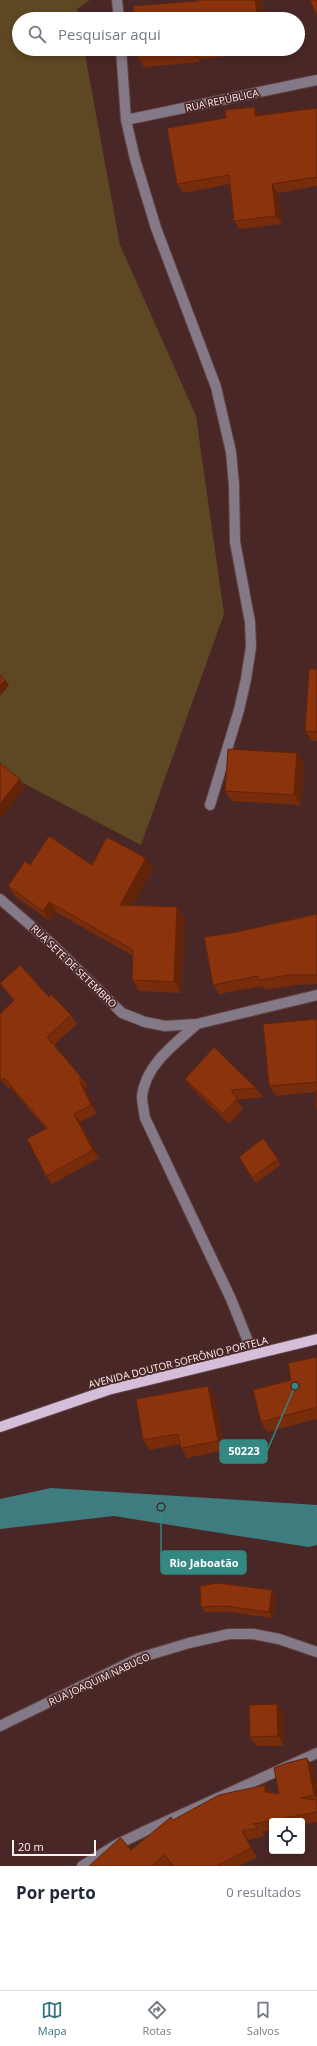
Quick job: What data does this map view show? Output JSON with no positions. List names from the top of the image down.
{
  "streets": {
    "main road": ["AVENIDA DOUTOR SOFRÔNIO PORTELA"],
    "street": ["RUA REPÚBLICA", "RUA SETE DE SETEMBRO", "RUA JOAQUIM NABUCO"]
  },
  "places": ["50223", "Rio Jaboatão"],
  "scale_bar": "20 m",
  "page": {
    "search": "Pesquisar aqui",
    "scale": "20 m",
    "heading": ["Por perto", "0 resultados"],
    "nav": ["Mapa", "Rotas", "Salvos"]
  }
}
